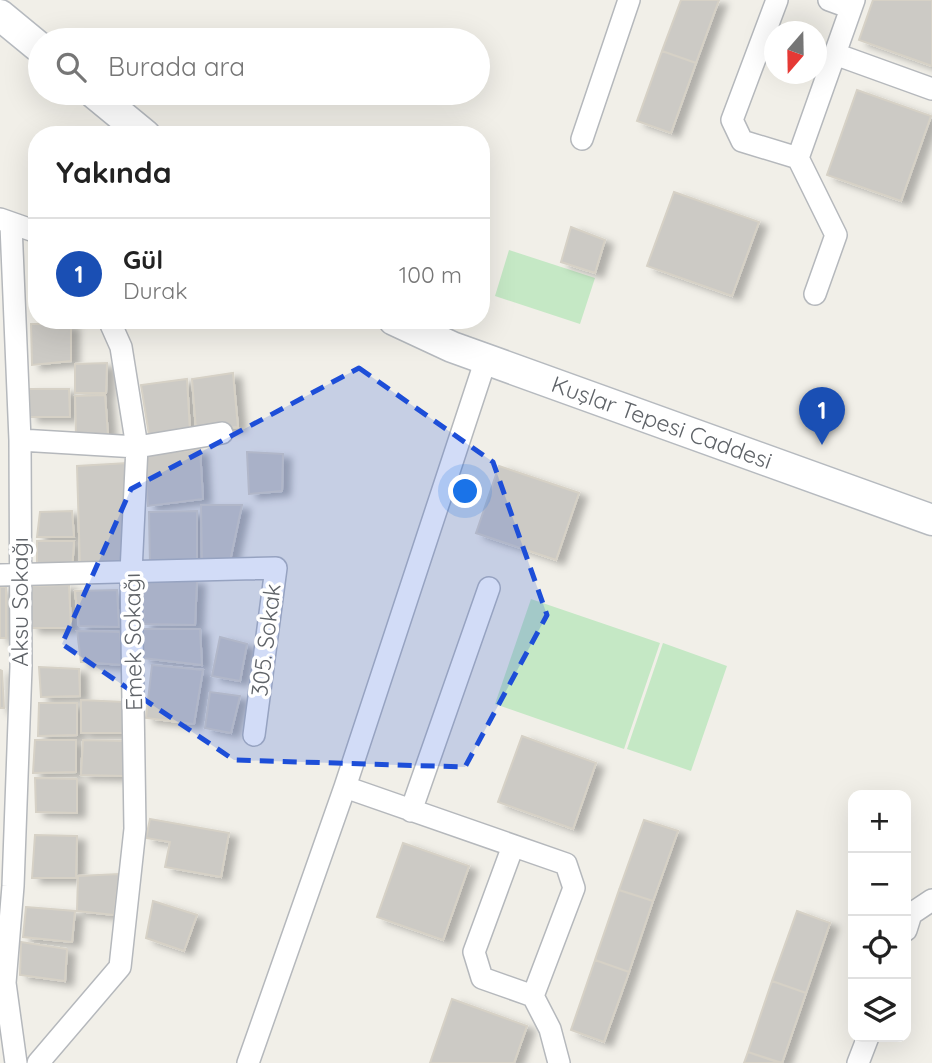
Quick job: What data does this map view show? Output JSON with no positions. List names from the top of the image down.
{
  "streets": {
    "street": [
      "Kuşlar Tepesi Caddesi",
      "Aksu Sokağı",
      "305. Sokak",
      "Emek Sokağı"
    ]
  },
  "crossings": [
    ["Aksu Sokağı", "305. Sokak"],
    ["305. Sokak", "Emek Sokağı"]
  ],
  "north": "bottom",
  "page": {
    "search": "Burada ara",
    "heading": "Yakında",
    "list": [
      {
        "mark": "1",
        "name": "Gül",
        "note": "Durak",
        "value": "100 m"
      }
    ],
    "pins": "1",
    "map_buttons": ["+", "−"]
  }
}
